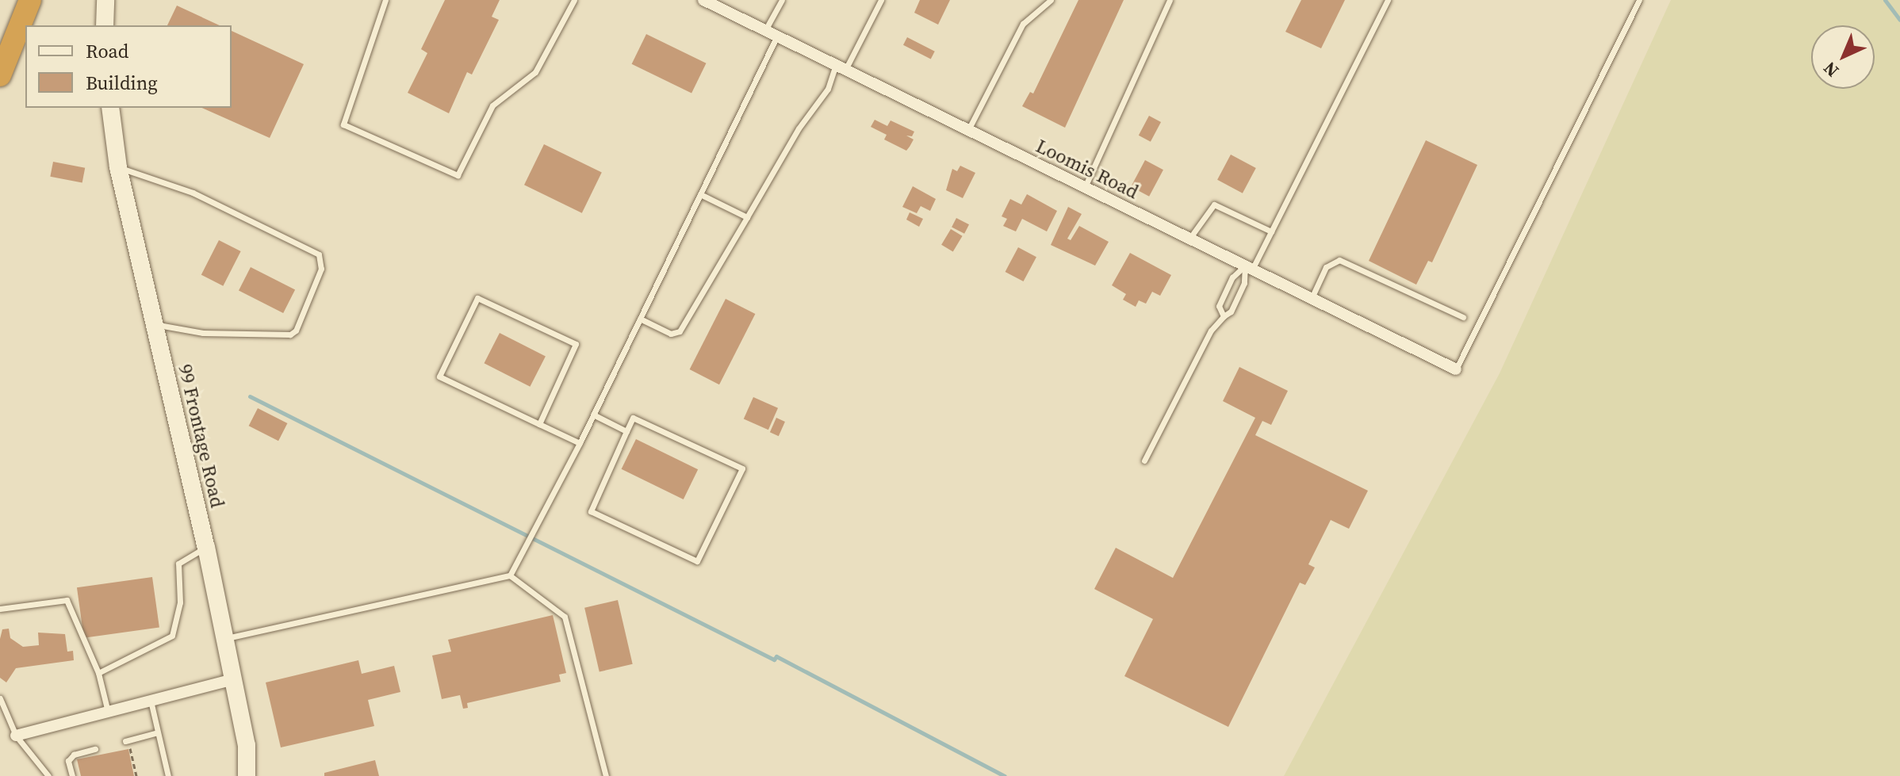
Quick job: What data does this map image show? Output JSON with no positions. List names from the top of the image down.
{
  "streets": {
    "street": ["Loomis Road", "99 Frontage Road"]
  },
  "legend": ["Road", "Building"],
  "north": "bottom left"
}
